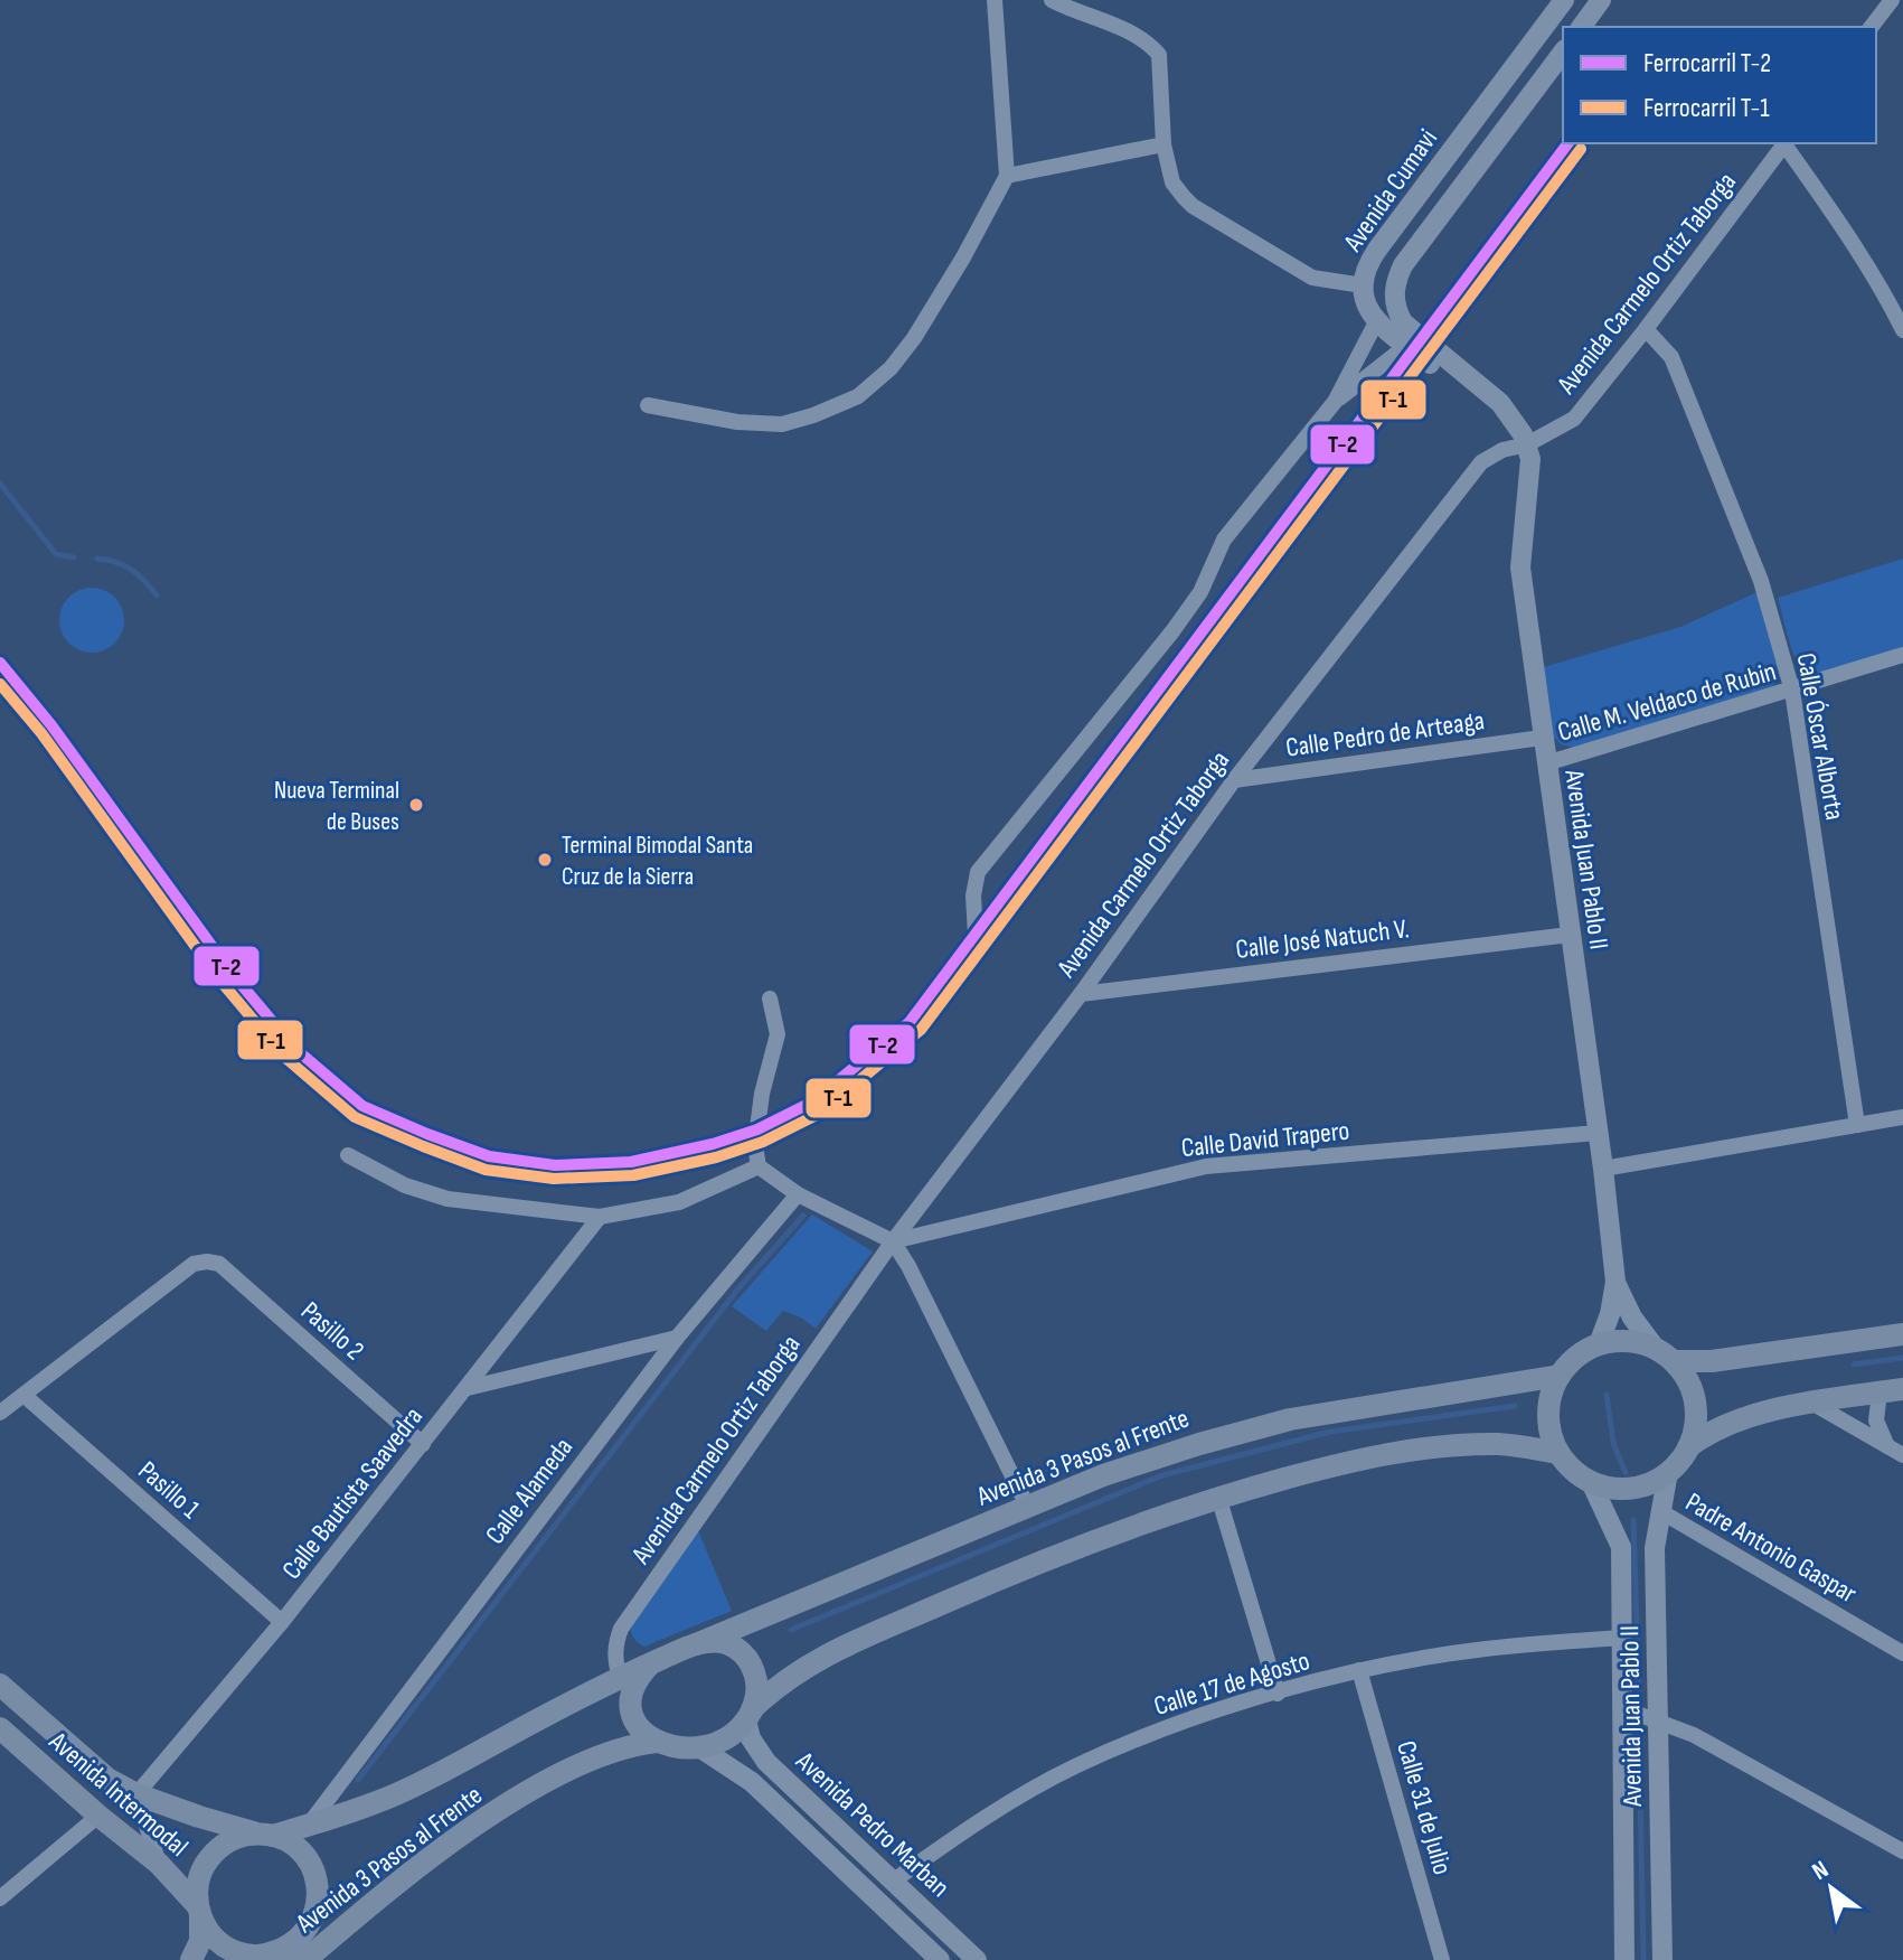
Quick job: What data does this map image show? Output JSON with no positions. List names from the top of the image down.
{
  "streets": {
    "main road": ["Avenida 3 Pasos al Frente", "Avenida Intermodal"],
    "street": [
      "Avenida Cumavi",
      "Avenida Carmelo Ortiz Taborga",
      "Calle M. Veldaco de Rubin",
      "Calle Pedro de Arteaga",
      "Calle Óscar Alborta",
      "Avenida Juan Pablo II",
      "Calle José Natuch V.",
      "Calle David Trapero",
      "Pasillo 2",
      "Pasillo 1",
      "Calle Alameda",
      "Calle Bautista Saavedra",
      "Padre Antonio Gaspar",
      "Calle 17 de Agosto",
      "Calle 31 de Julio",
      "Avenida Pedro Marban"
    ]
  },
  "crossings": [
    ["Avenida Cumavi", "Avenida Carmelo Ortiz Taborga"],
    ["Avenida Cumavi", "Avenida Juan Pablo II"],
    ["Avenida Carmelo Ortiz Taborga", "Calle Pedro de Arteaga"],
    ["Avenida Carmelo Ortiz Taborga", "Calle Óscar Alborta"],
    ["Avenida Carmelo Ortiz Taborga", "Avenida Juan Pablo II"],
    ["Avenida Carmelo Ortiz Taborga", "Calle José Natuch V."],
    ["Avenida Carmelo Ortiz Taborga", "Calle David Trapero"],
    ["Avenida Carmelo Ortiz Taborga", "Avenida 3 Pasos al Frente"],
    ["Calle M. Veldaco de Rubin", "Calle Óscar Alborta"],
    ["Calle M. Veldaco de Rubin", "Avenida Juan Pablo II"],
    ["Calle Pedro de Arteaga", "Avenida Juan Pablo II"],
    ["Avenida Juan Pablo II", "Calle José Natuch V."],
    ["Avenida Juan Pablo II", "Calle David Trapero"],
    ["Avenida Juan Pablo II", "Avenida 3 Pasos al Frente"],
    ["Avenida Juan Pablo II", "Padre Antonio Gaspar"],
    ["Avenida Juan Pablo II", "Calle 17 de Agosto"],
    ["Pasillo 2", "Pasillo 1"],
    ["Pasillo 2", "Calle Bautista Saavedra"],
    ["Avenida 3 Pasos al Frente", "Calle Alameda"],
    ["Avenida 3 Pasos al Frente", "Avenida Intermodal"],
    ["Avenida 3 Pasos al Frente", "Avenida Pedro Marban"],
    ["Pasillo 1", "Calle Bautista Saavedra"],
    ["Calle Bautista Saavedra", "Avenida Intermodal"],
    ["Calle 17 de Agosto", "Calle 31 de Julio"],
    ["Calle 17 de Agosto", "Avenida Pedro Marban"]
  ],
  "places": ["Nueva Terminal de Buses", "Terminal Bimodal Santa Cruz de la Sierra"],
  "lines": ["rail line T-2", "rail line T-1"],
  "legend": ["Ferrocarril T-2", "Ferrocarril T-1"],
  "north": "top left"
}
